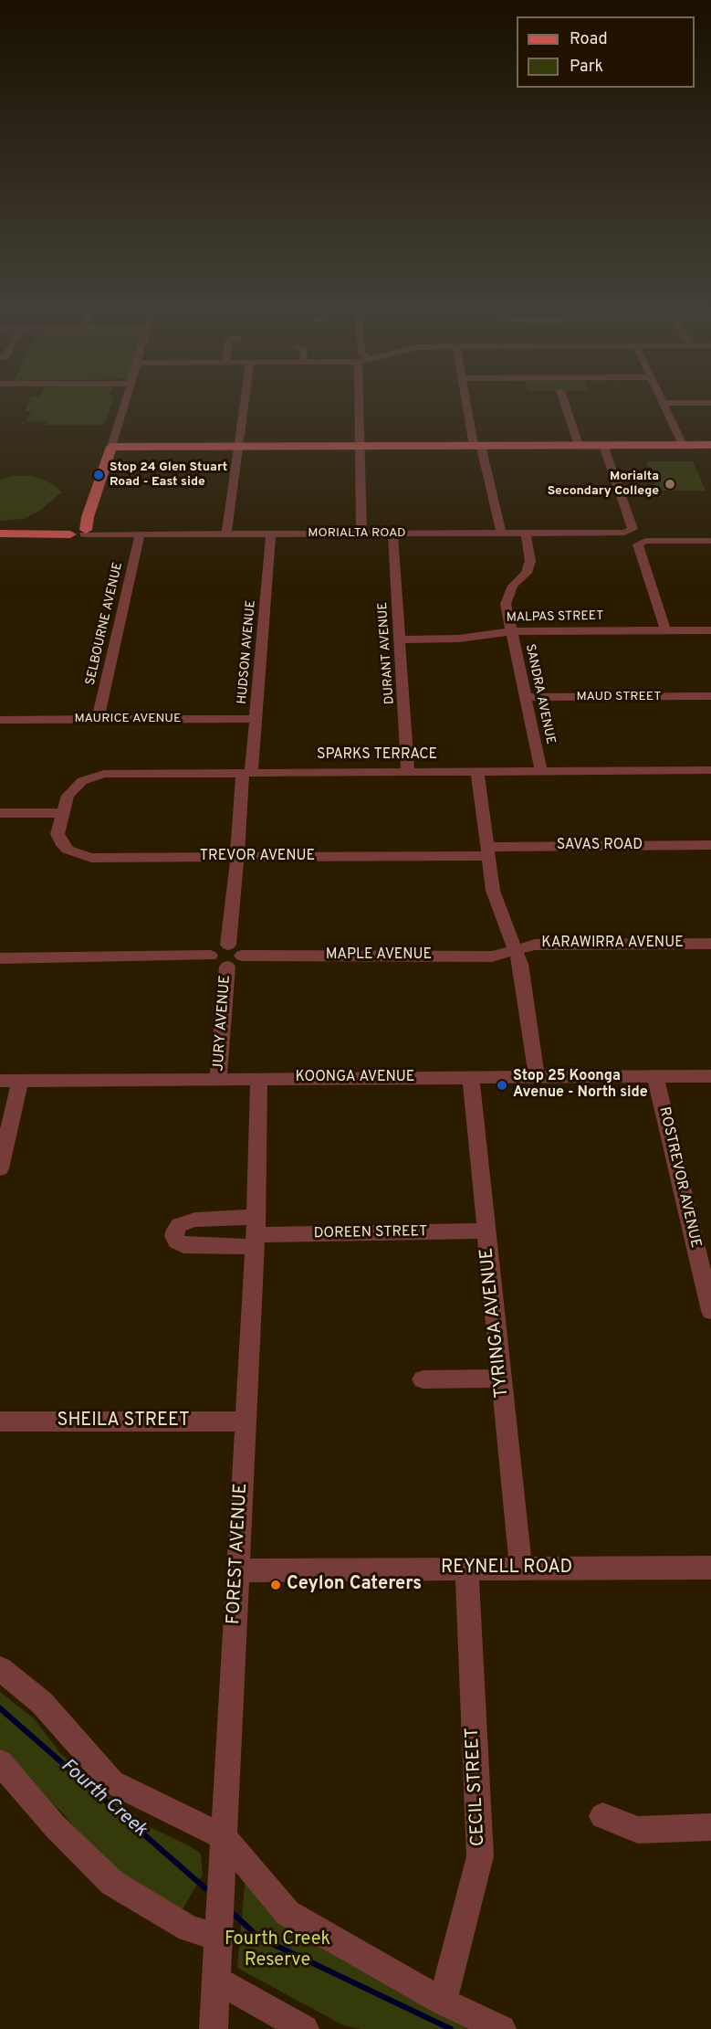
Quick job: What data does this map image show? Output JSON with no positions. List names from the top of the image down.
{
  "streets": {
    "main road": ["MORIALTA ROAD"],
    "street": [
      "MALPAS STREET",
      "SELBOURNE AVENUE",
      "HUDSON AVENUE",
      "DURANT AVENUE",
      "SANDRA AVENUE",
      "MAUD STREET",
      "MAURICE AVENUE",
      "SPARKS TERRACE",
      "SAVAS ROAD",
      "TREVOR AVENUE",
      "KARAWIRRA AVENUE",
      "MAPLE AVENUE",
      "JURY AVENUE",
      "KOONGA AVENUE",
      "ROSTREVOR AVENUE",
      "DOREEN STREET",
      "TYRINGA AVENUE",
      "SHEILA STREET",
      "FOREST AVENUE",
      "REYNELL ROAD",
      "CECIL STREET"
    ]
  },
  "crossings": [
    ["MORIALTA ROAD", "SELBOURNE AVENUE"],
    ["MORIALTA ROAD", "HUDSON AVENUE"],
    ["MORIALTA ROAD", "DURANT AVENUE"],
    ["MORIALTA ROAD", "SANDRA AVENUE"],
    ["MALPAS STREET", "DURANT AVENUE"],
    ["MALPAS STREET", "SANDRA AVENUE"],
    ["SELBOURNE AVENUE", "MAURICE AVENUE"],
    ["HUDSON AVENUE", "MAURICE AVENUE"],
    ["HUDSON AVENUE", "SPARKS TERRACE"],
    ["DURANT AVENUE", "SPARKS TERRACE"],
    ["SANDRA AVENUE", "MAUD STREET"],
    ["SANDRA AVENUE", "SPARKS TERRACE"],
    ["SPARKS TERRACE", "TREVOR AVENUE"],
    ["SAVAS ROAD", "TREVOR AVENUE"],
    ["KARAWIRRA AVENUE", "MAPLE AVENUE"],
    ["MAPLE AVENUE", "JURY AVENUE"],
    ["JURY AVENUE", "KOONGA AVENUE"],
    ["KOONGA AVENUE", "ROSTREVOR AVENUE"],
    ["KOONGA AVENUE", "TYRINGA AVENUE"],
    ["KOONGA AVENUE", "FOREST AVENUE"],
    ["DOREEN STREET", "TYRINGA AVENUE"],
    ["DOREEN STREET", "FOREST AVENUE"],
    ["TYRINGA AVENUE", "REYNELL ROAD"],
    ["SHEILA STREET", "FOREST AVENUE"],
    ["FOREST AVENUE", "REYNELL ROAD"],
    ["REYNELL ROAD", "CECIL STREET"]
  ],
  "water": ["Fourth Creek"],
  "parks": ["Fourth Creek Reserve"],
  "places": [
    "Stop 24 Glen Stuart Road - East side",
    "Morialta Secondary College",
    "Stop 25 Koonga Avenue - North side",
    "Ceylon Caterers"
  ],
  "legend": ["Road", "Park"]
}
